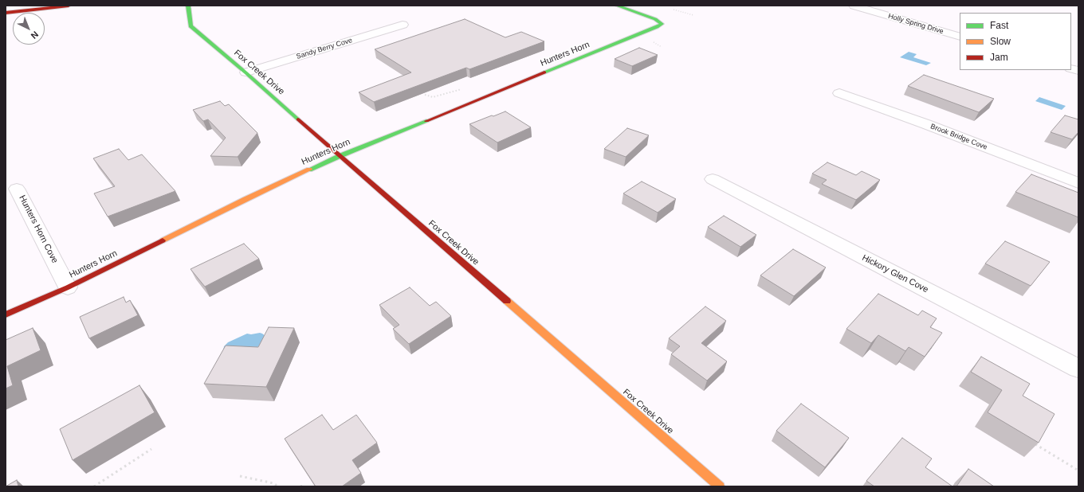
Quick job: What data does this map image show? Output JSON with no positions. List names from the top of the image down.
{
  "streets": {
    "street": [
      "Holly Spring Drive",
      "Sandy Berry Cove",
      "Hunters Horn",
      "Fox Creek Drive",
      "Brook Bridge Cove",
      "Hunters Horn Cove",
      "Hickory Glen Cove"
    ]
  },
  "crossings": [
    ["Sandy Berry Cove", "Fox Creek Drive"],
    ["Hunters Horn", "Fox Creek Drive"],
    ["Hunters Horn", "Hunters Horn Cove"]
  ],
  "legend": ["Fast", "Slow", "Jam"],
  "north": "bottom right"
}
